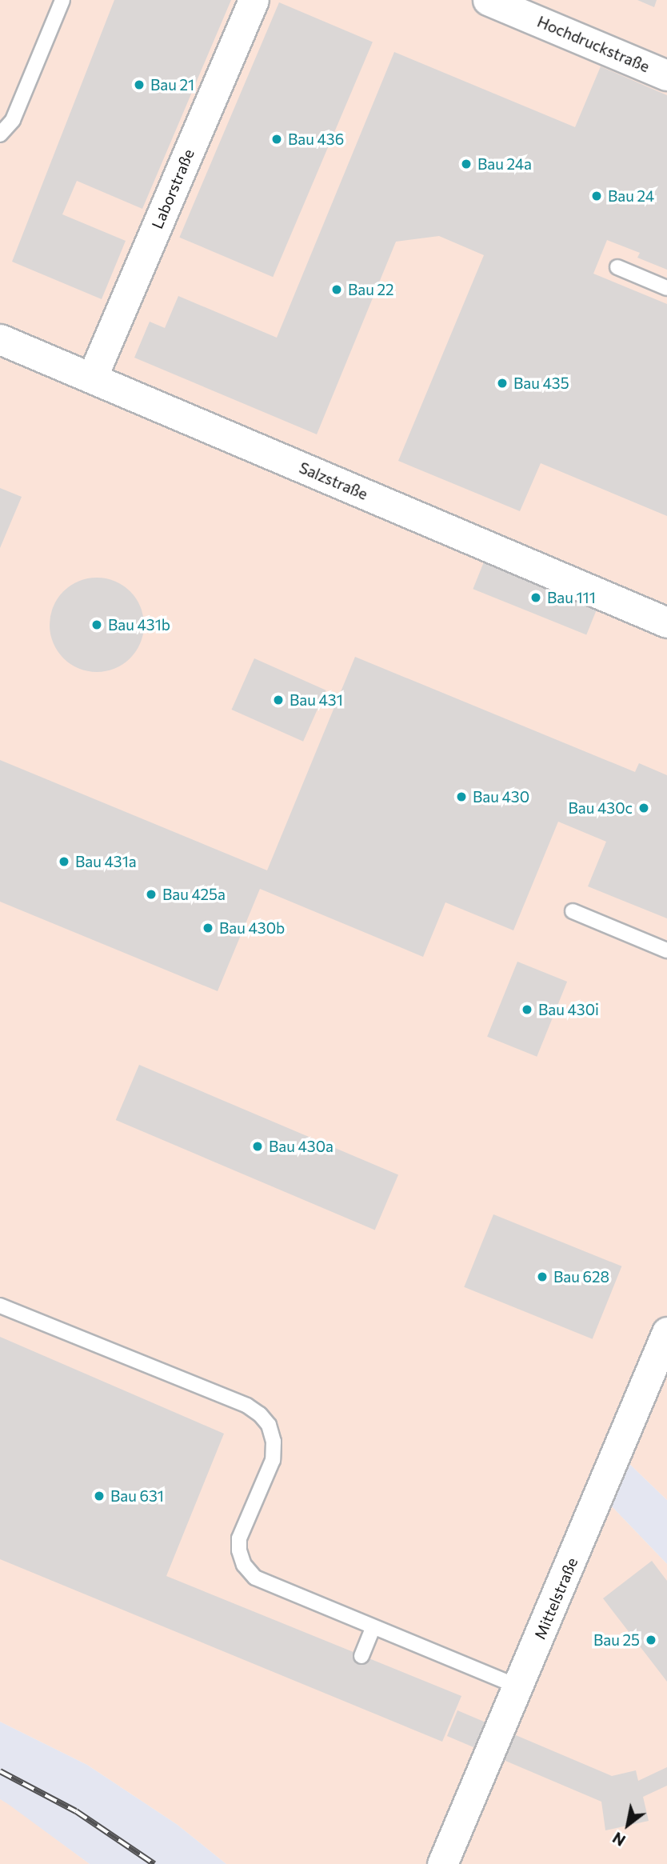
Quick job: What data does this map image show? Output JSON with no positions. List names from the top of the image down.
{
  "streets": {
    "street": [
      "Hochdruckstraße",
      "Laborstraße",
      "Salzstraße",
      "Mittelstraße"
    ]
  },
  "crossings": [
    ["Laborstraße", "Salzstraße"]
  ],
  "places": [
    "Bau 21",
    "Bau 436",
    "Bau 24a",
    "Bau 24",
    "Bau 22",
    "Bau 435",
    "Bau 111",
    "Bau 431b",
    "Bau 431",
    "Bau 430",
    "Bau 430c",
    "Bau 431a",
    "Bau 425a",
    "Bau 430b",
    "Bau 430i",
    "Bau 430a",
    "Bau 628",
    "Bau 631",
    "Bau 25"
  ],
  "north": "bottom left"
}
